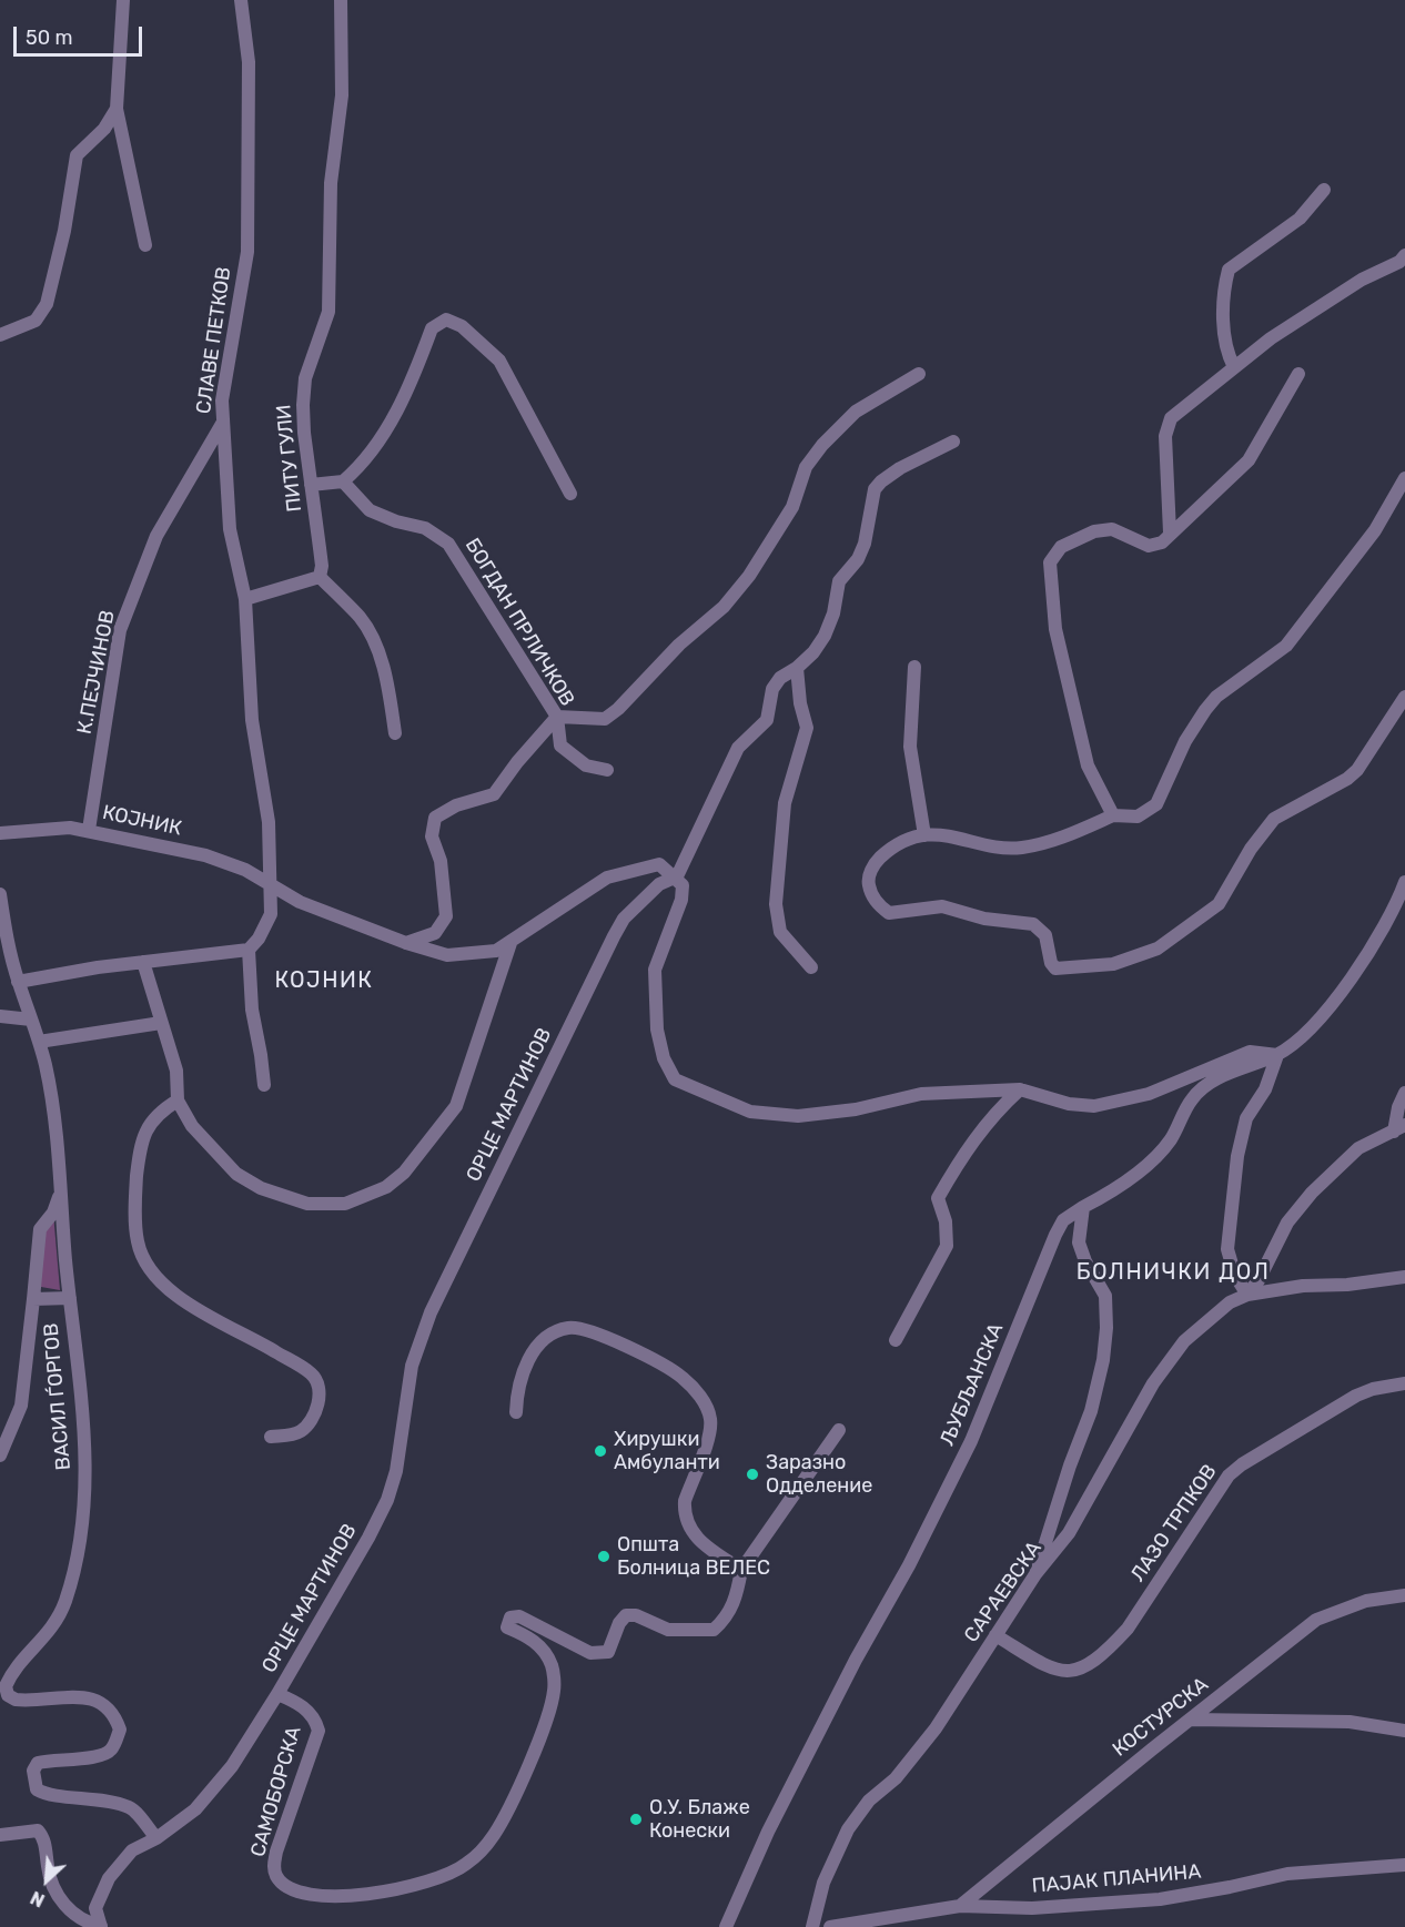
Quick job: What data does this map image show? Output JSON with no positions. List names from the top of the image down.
{
  "streets": {
    "street": [
      "СЛАВЕ ПЕТКОВ",
      "ПИТУ ГУЛИ",
      "БОГДАН ПРЛИЧКОВ",
      "К.ПЕЈЧИНОВ",
      "КОЈНИК",
      "ОРЦЕ МАРТИНОВ",
      "ЉУБЉАНСКА",
      "ВАСИЛ ЃОРГОВ",
      "ЛАЗО ТРПКОВ",
      "САРАЕВСКА",
      "КОСТУРСКА",
      "САМОБОРСКА",
      "ПАЈАК ПЛАНИНА"
    ]
  },
  "crossings": [
    ["СЛАВЕ ПЕТКОВ", "К.ПЕЈЧИНОВ"],
    ["СЛАВЕ ПЕТКОВ", "КОЈНИК"],
    ["К.ПЕЈЧИНОВ", "КОЈНИК"],
    ["КОЈНИК", "ОРЦЕ МАРТИНОВ"],
    ["ОРЦЕ МАРТИНОВ", "ВАСИЛ ЃОРГОВ"],
    ["ОРЦЕ МАРТИНОВ", "САМОБОРСКА"],
    ["ЛАЗО ТРПКОВ", "САРАЕВСКА"],
    ["КОСТУРСКА", "ПАЈАК ПЛАНИНА"]
  ],
  "districts": ["КОЈНИК", "БОЛНИЧКИ ДОЛ"],
  "places": [
    "Хирушки Амбуланти",
    "Заразно Одделение",
    "Општа Болница ВЕЛЕС",
    "О.У. Блаже Конески"
  ],
  "scale_bar": "50 m",
  "north": "bottom left"
}
